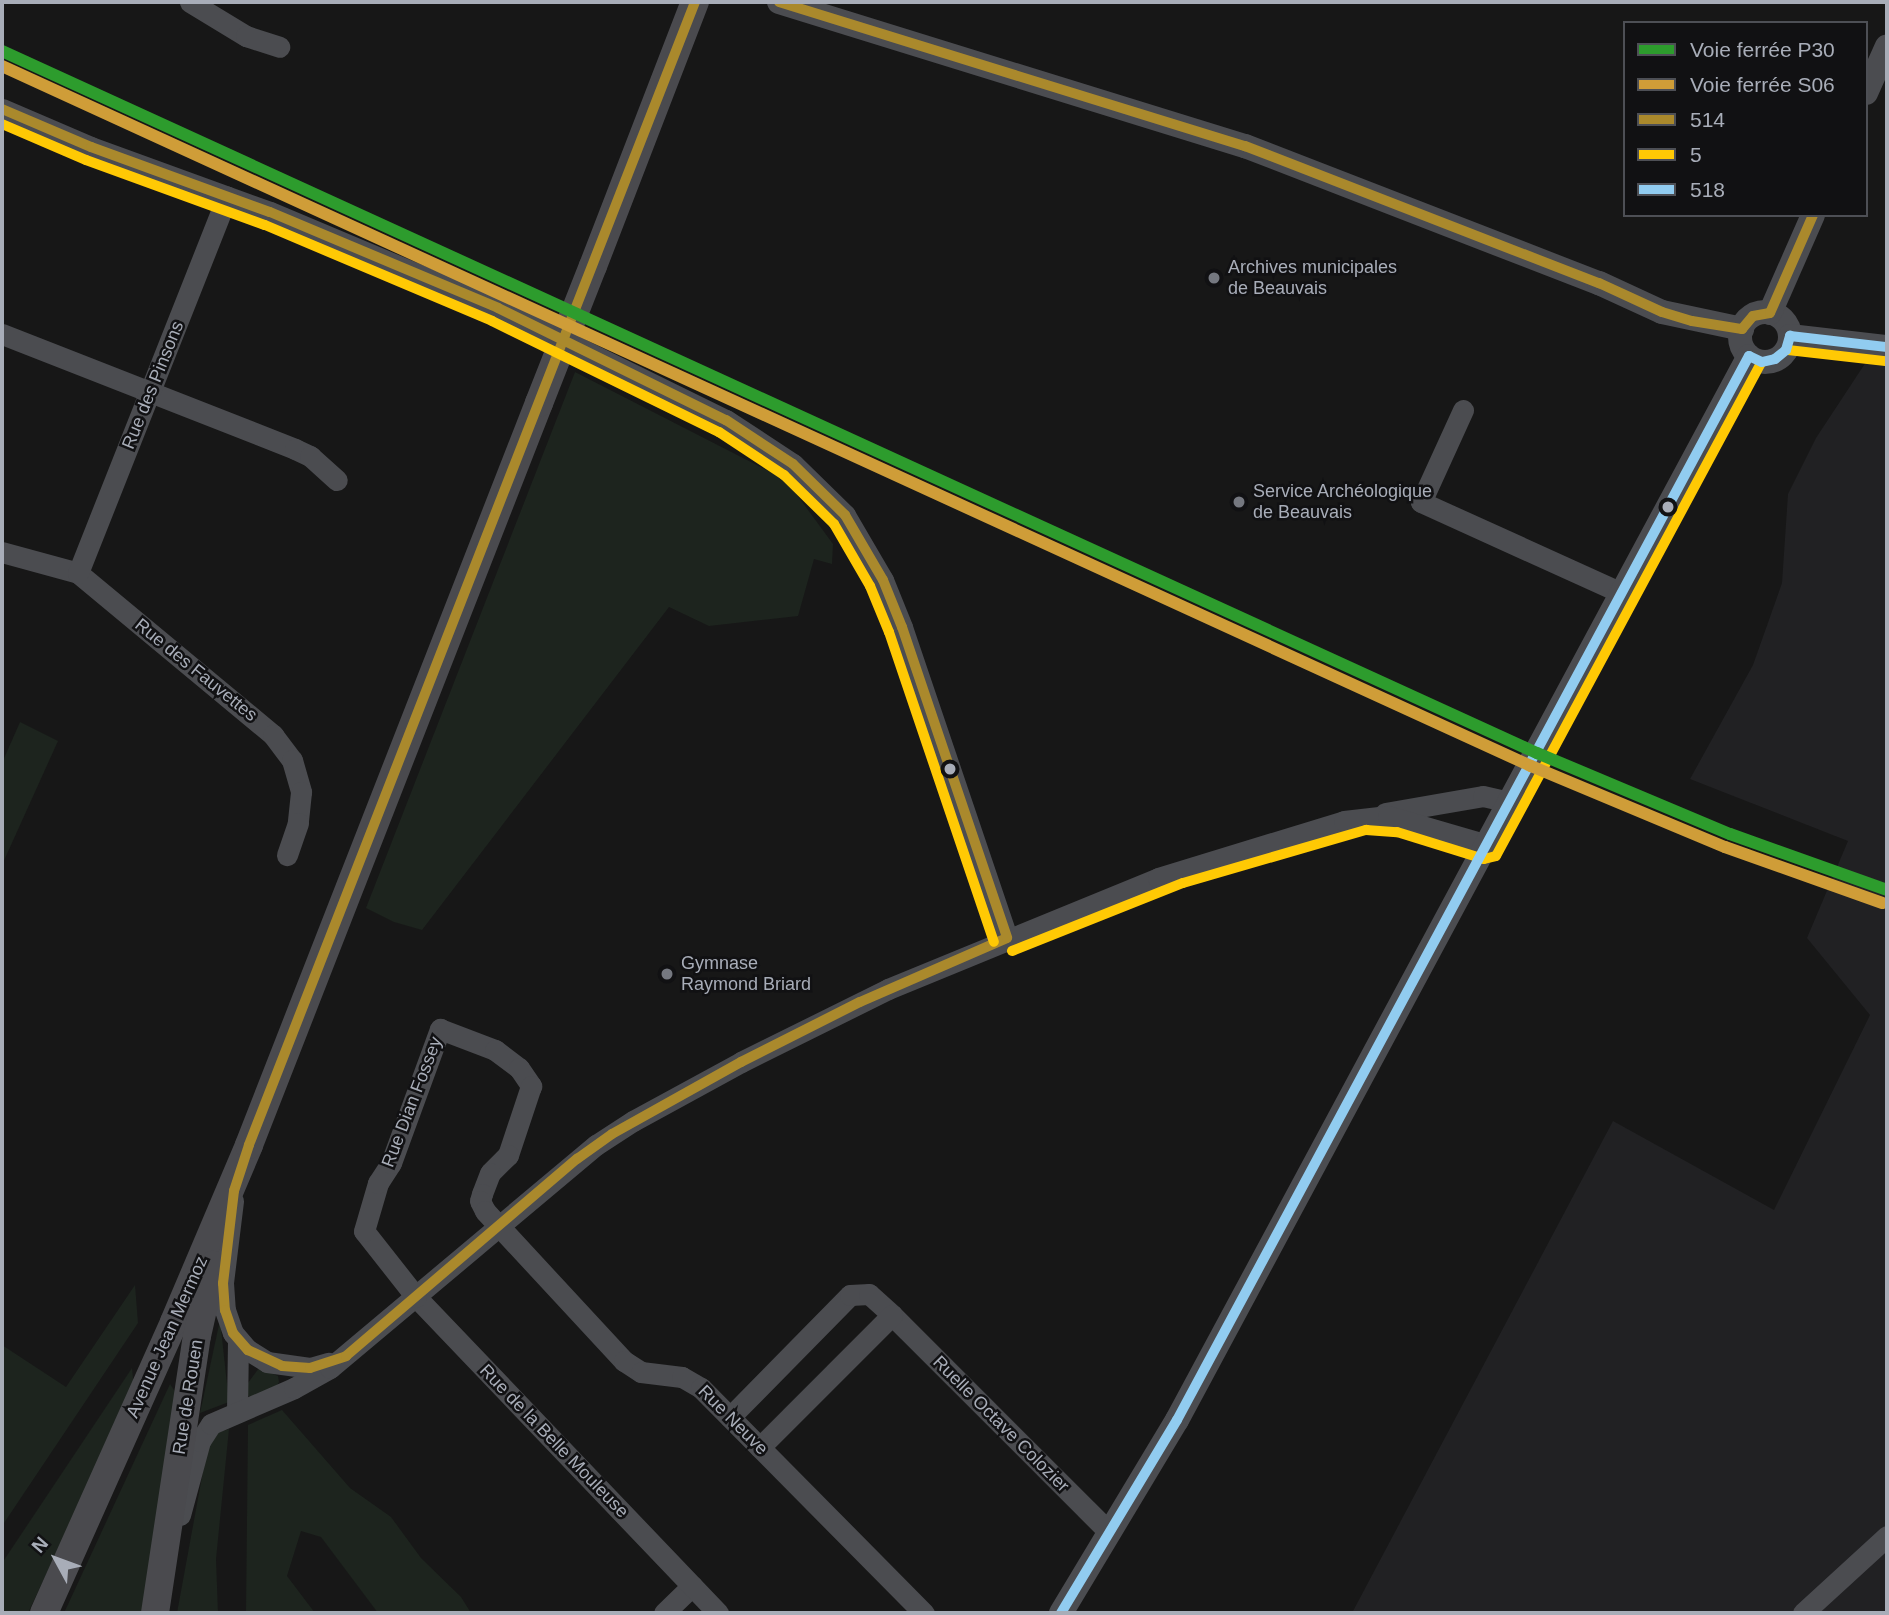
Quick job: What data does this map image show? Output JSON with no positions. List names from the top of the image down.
{
  "streets": {
    "main road": ["Avenue Jean Mermoz", "Rue de Rouen"],
    "street": [
      "Rue des Pinsons",
      "Rue des Fauvettes",
      "Rue Dian Fossey",
      "Rue Neuve",
      "Ruelle Octave Colozier",
      "Rue de la Belle Mouleuse"
    ]
  },
  "crossings": [
    ["Rue des Pinsons", "Rue des Fauvettes"],
    ["Rue Dian Fossey", "Rue Neuve"],
    ["Rue Dian Fossey", "Rue de la Belle Mouleuse"],
    ["Avenue Jean Mermoz", "Rue de Rouen"],
    ["Rue Neuve", "Ruelle Octave Colozier"]
  ],
  "places": ["Archives municipales de Beauvais", "Service Archéologique de Beauvais", "Gymnase Raymond Briard"],
  "lines": [
    "transit line 514",
    "rail line P30",
    "rail line S06",
    "transit line 5",
    "transit line 518"
  ],
  "legend": [
    "Voie ferrée P30",
    "Voie ferrée S06",
    "514",
    "5",
    "518"
  ],
  "north": "top left"
}
